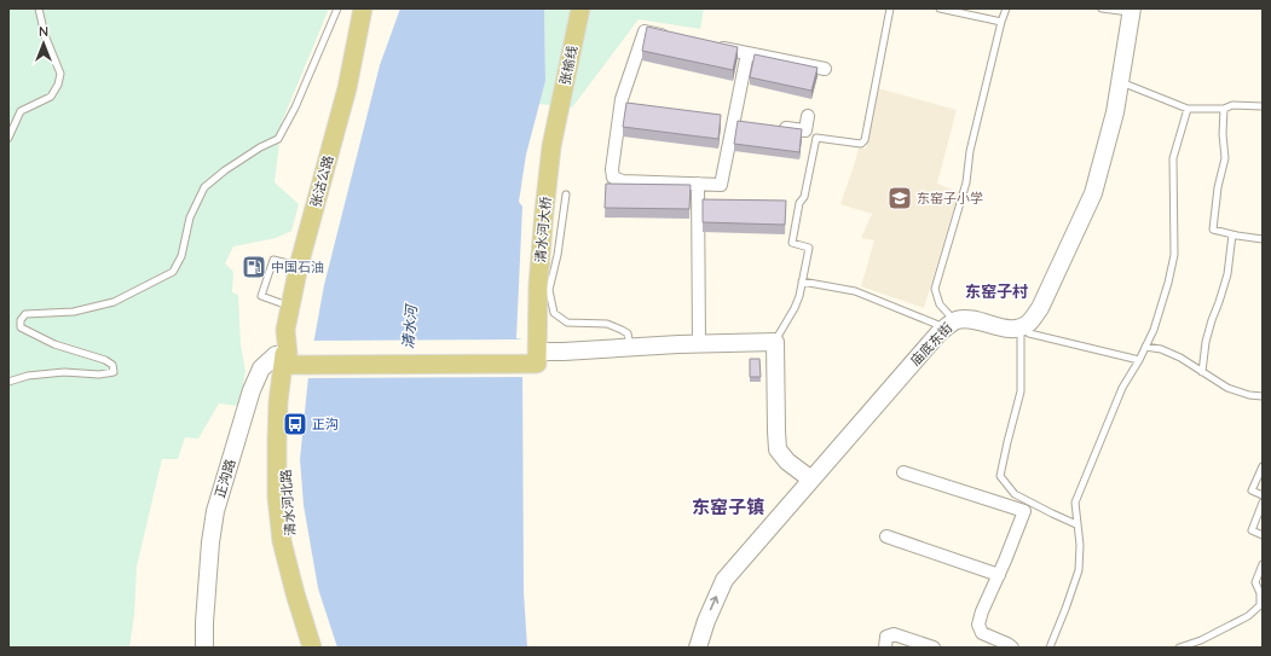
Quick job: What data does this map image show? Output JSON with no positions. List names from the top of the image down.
{
  "streets": {
    "main road": [
      "张榆线",
      "张沽公路",
      "清水河大桥",
      "清水河北路"
    ],
    "street": ["庙底东街", "正沟路"]
  },
  "crossings": [
    ["张榆线", "清水河大桥"],
    ["张沽公路", "正沟路"],
    ["张沽公路", "清水河北路"],
    ["正沟路", "清水河北路"]
  ],
  "one_way": ["庙底东街"],
  "districts": ["东窑子村", "东窑子镇"],
  "water": ["清水河"],
  "places": {
    "school or university": ["东窑子小学"],
    "fuel station": ["中国石油"],
    "bus stop": ["正沟"]
  },
  "north": "top"
}
